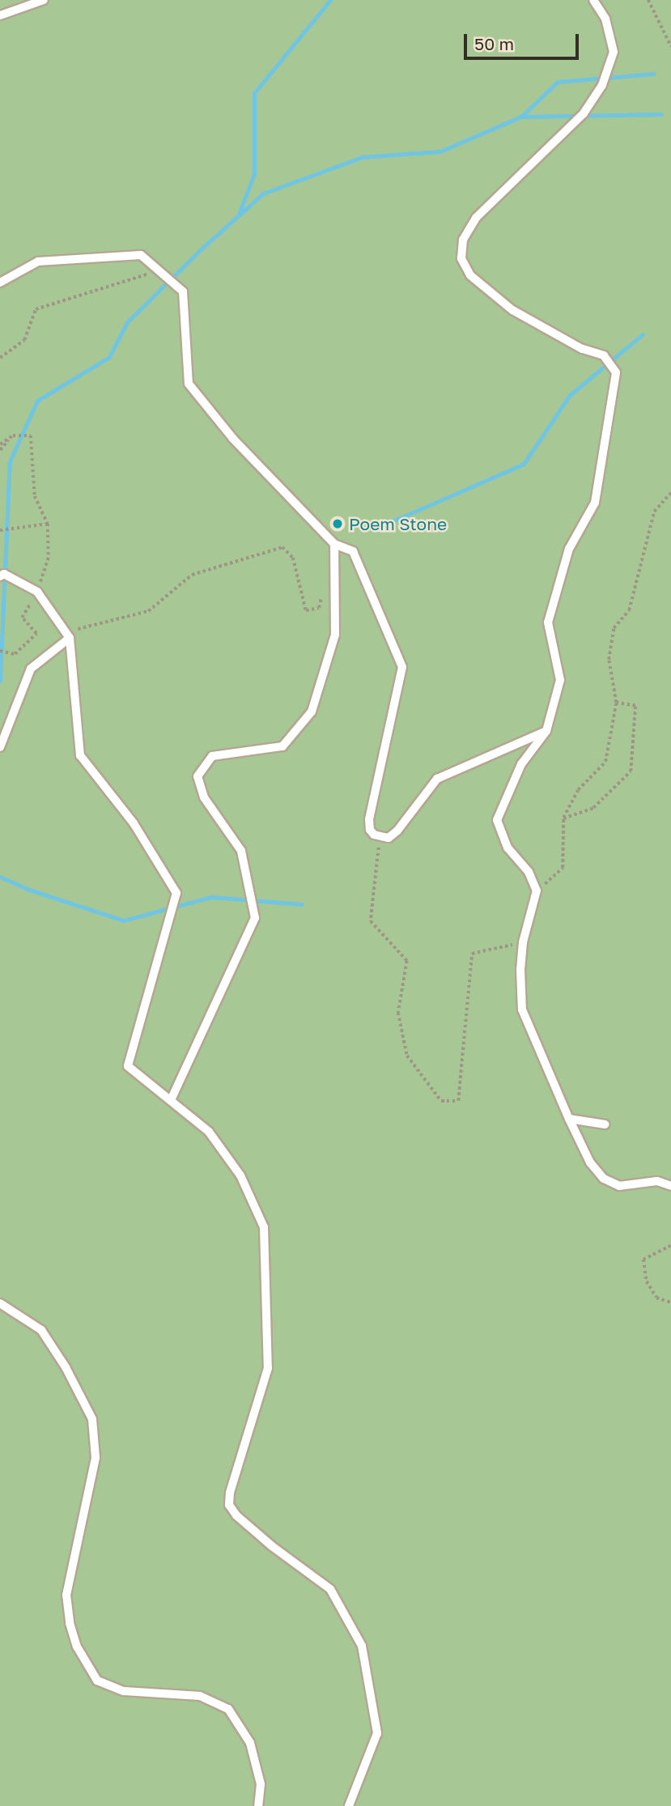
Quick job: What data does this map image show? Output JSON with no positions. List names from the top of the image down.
{
  "places": ["Poem Stone"],
  "scale_bar": "50 m"
}
